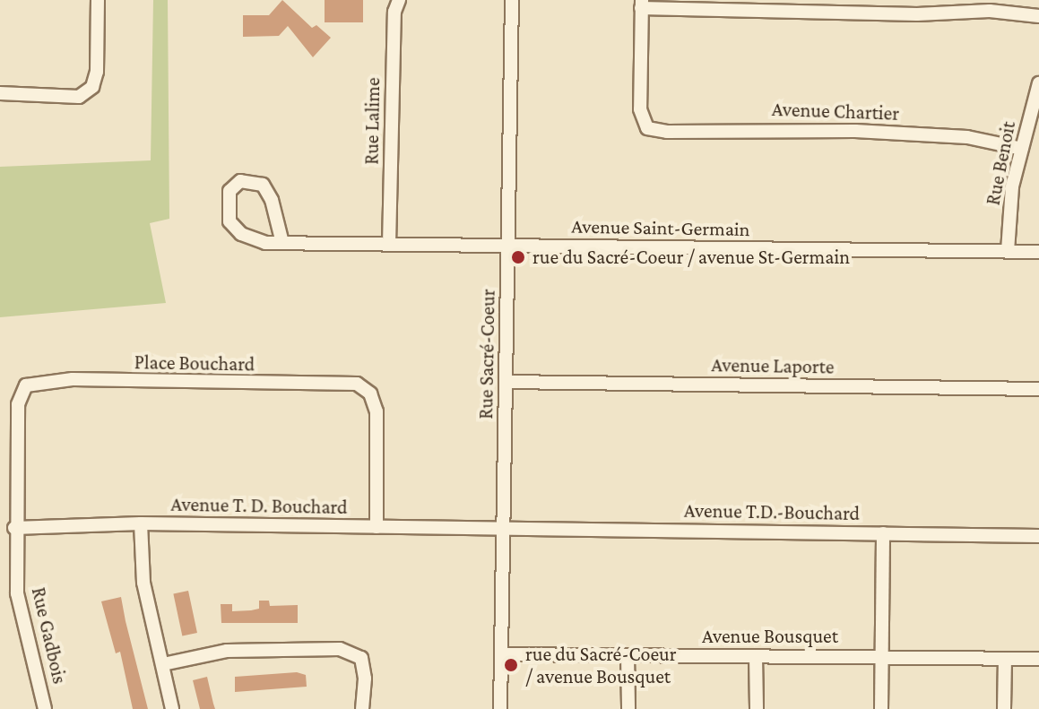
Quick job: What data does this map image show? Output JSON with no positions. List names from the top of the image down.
{
  "streets": {
    "street": [
      "Avenue Chartier",
      "Rue Lalime",
      "Rue Benoit",
      "Avenue Saint-Germain",
      "Rue Sacré-Coeur",
      "Place Bouchard",
      "Avenue Laporte",
      "Avenue T. D. Bouchard",
      "Avenue T.D.-Bouchard",
      "Rue Gadbois",
      "Avenue Bousquet"
    ]
  },
  "crossings": [
    ["Avenue Chartier", "Rue Benoit"],
    ["Rue Lalime", "Avenue Saint-Germain"],
    ["Rue Benoit", "Avenue Saint-Germain"],
    ["Avenue Saint-Germain", "Rue Sacré-Coeur"],
    ["Rue Sacré-Coeur", "Avenue Laporte"],
    ["Rue Sacré-Coeur", "Avenue T. D. Bouchard"],
    ["Rue Sacré-Coeur", "Avenue T.D.-Bouchard"],
    ["Rue Sacré-Coeur", "Avenue Bousquet"],
    ["Place Bouchard", "Avenue T. D. Bouchard"],
    ["Place Bouchard", "Rue Gadbois"],
    ["Avenue T. D. Bouchard", "Avenue T.D.-Bouchard"],
    ["Avenue T. D. Bouchard", "Rue Gadbois"]
  ],
  "places": ["rue du Sacré-Coeur / avenue St-Germain", "rue du Sacré-Coeur / avenue Bousquet"]
}
